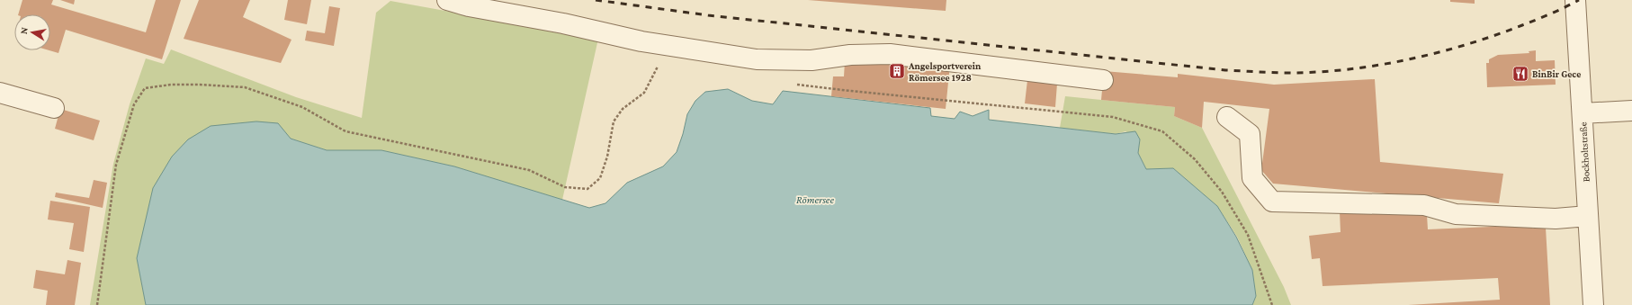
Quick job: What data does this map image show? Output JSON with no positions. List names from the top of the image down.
{
  "streets": {
    "street": ["Bockholtstraße"]
  },
  "water": ["Römersee"],
  "places": {
    "building": ["Angelsportverein Römersee 1928"],
    "restaurant": ["BinBir Gece"]
  },
  "north": "left"
}
